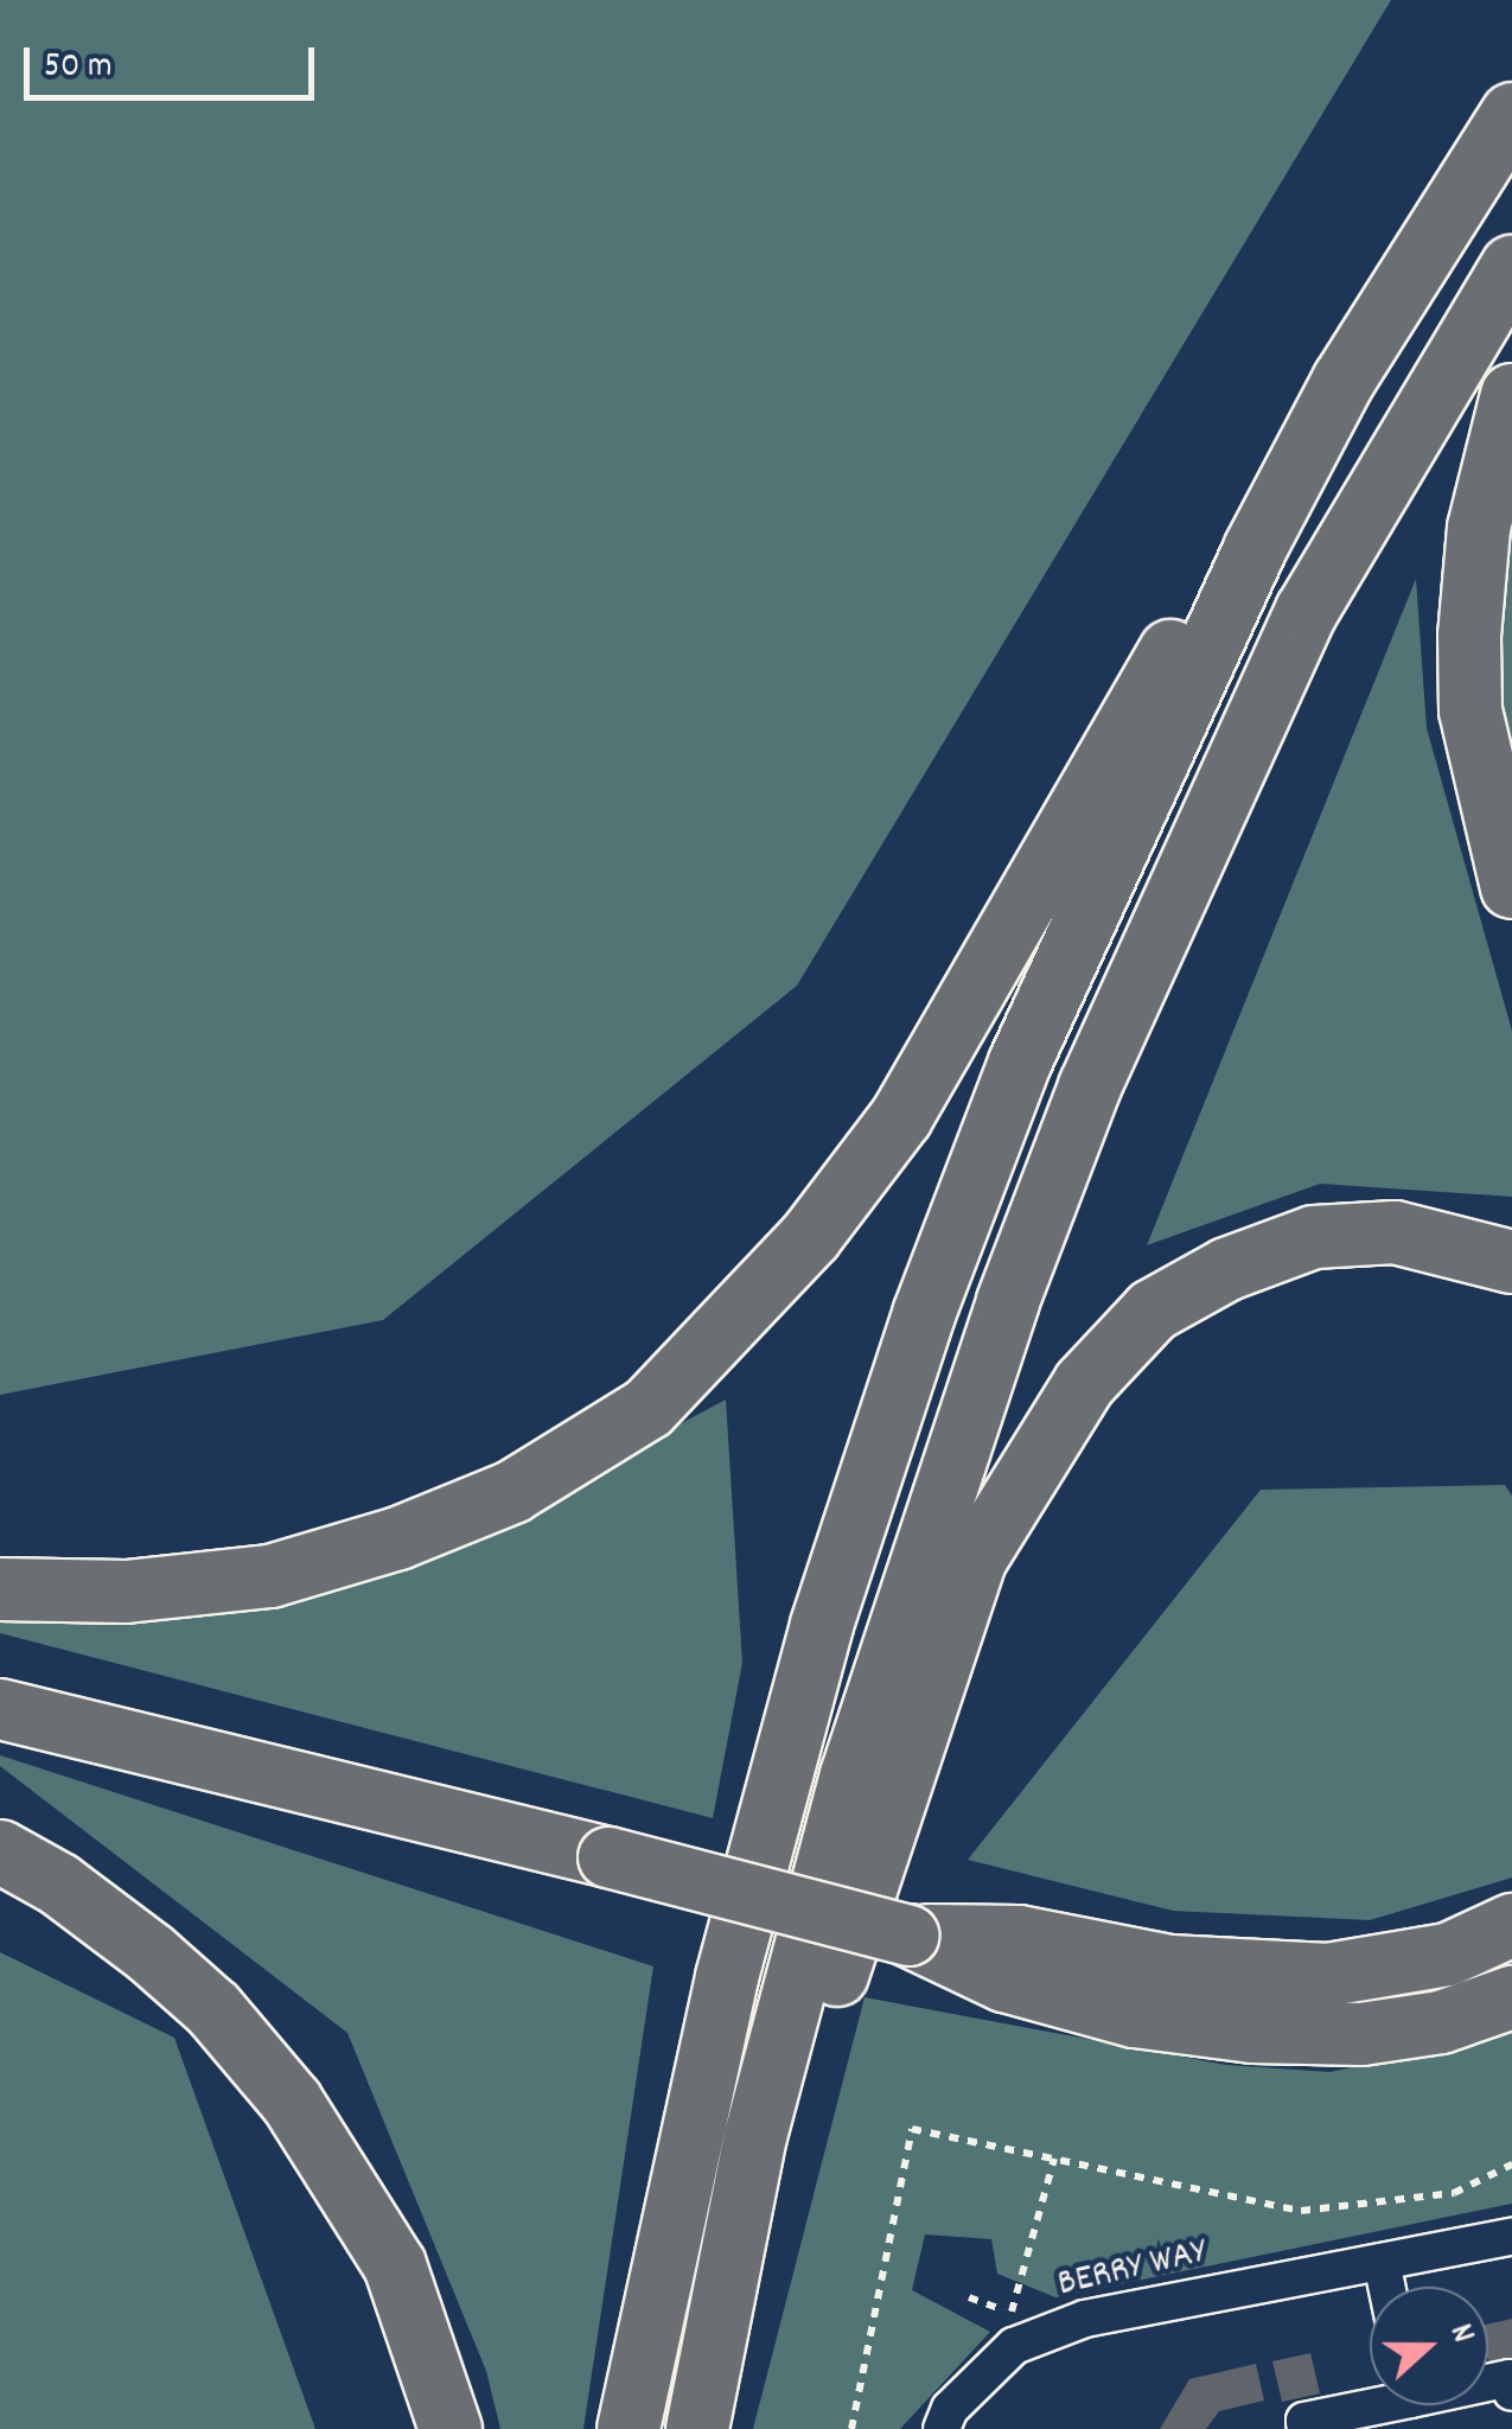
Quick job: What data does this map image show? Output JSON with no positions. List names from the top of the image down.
{
  "streets": {
    "street": ["BERRY WAY"]
  },
  "scale_bar": "50 m",
  "north": "right"
}
